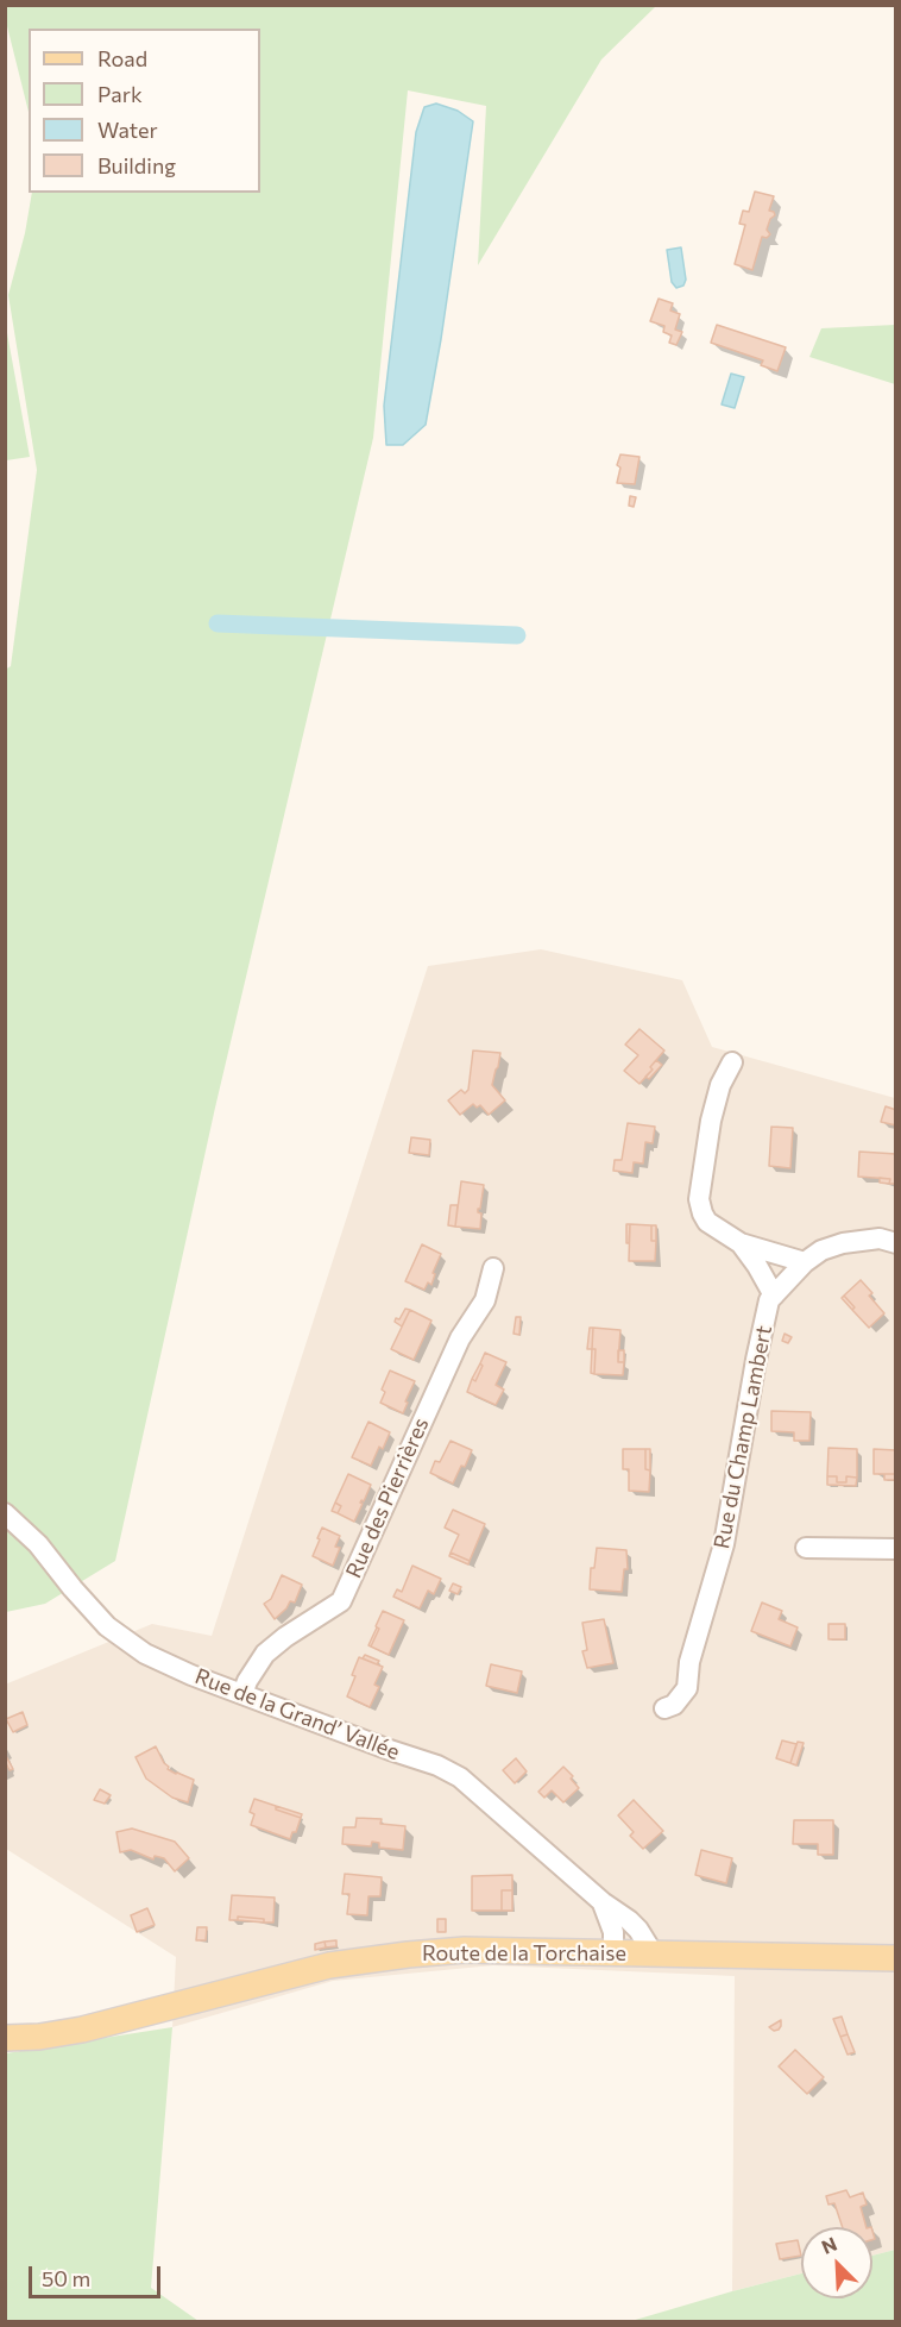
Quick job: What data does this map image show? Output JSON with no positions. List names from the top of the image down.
{
  "streets": {
    "main road": ["Route de la Torchaise"],
    "street": ["Rue du Champ Lambert", "Rue des Pierrières", "Rue de la Grand’ Vallée"]
  },
  "crossings": [
    ["Rue des Pierrières", "Rue de la Grand’ Vallée"],
    ["Rue de la Grand’ Vallée", "Route de la Torchaise"]
  ],
  "legend": [
    "Road",
    "Park",
    "Water",
    "Building"
  ],
  "scale_bar": "50 m",
  "north": "top left"
}
